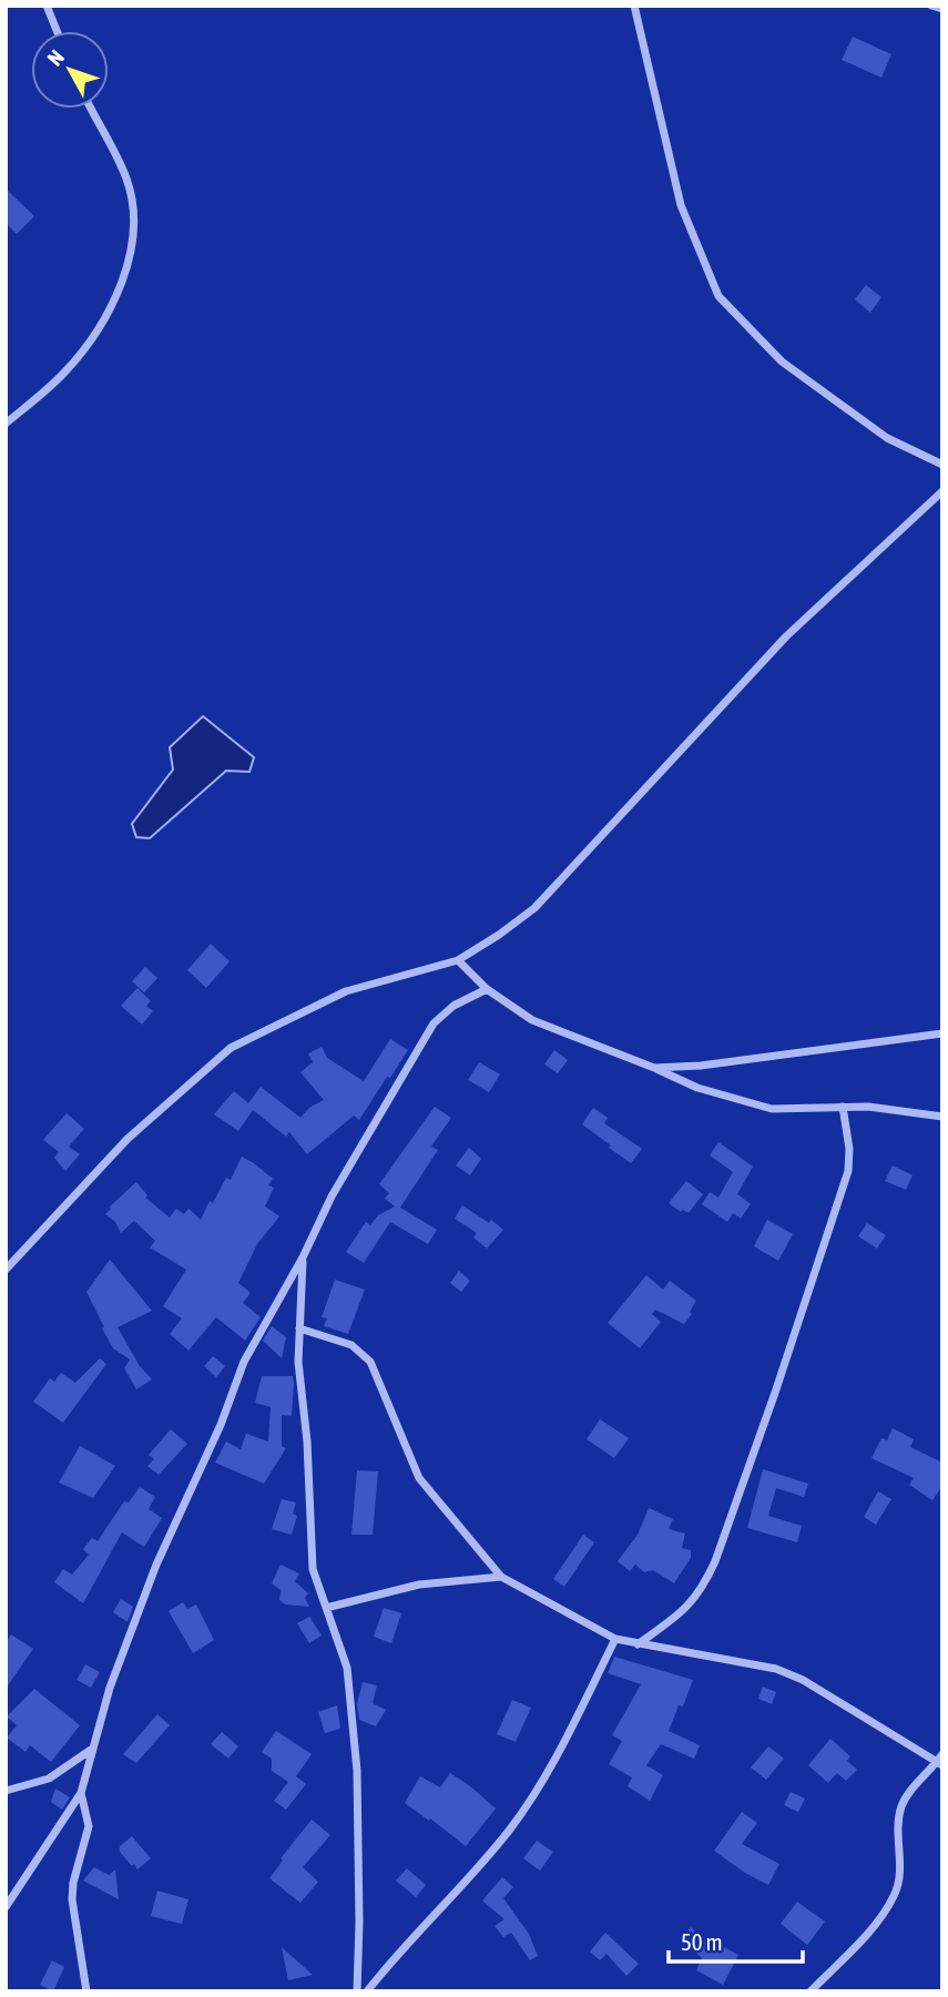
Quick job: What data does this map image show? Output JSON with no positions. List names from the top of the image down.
{
  "scale_bar": "50 m",
  "north": "top left"
}
